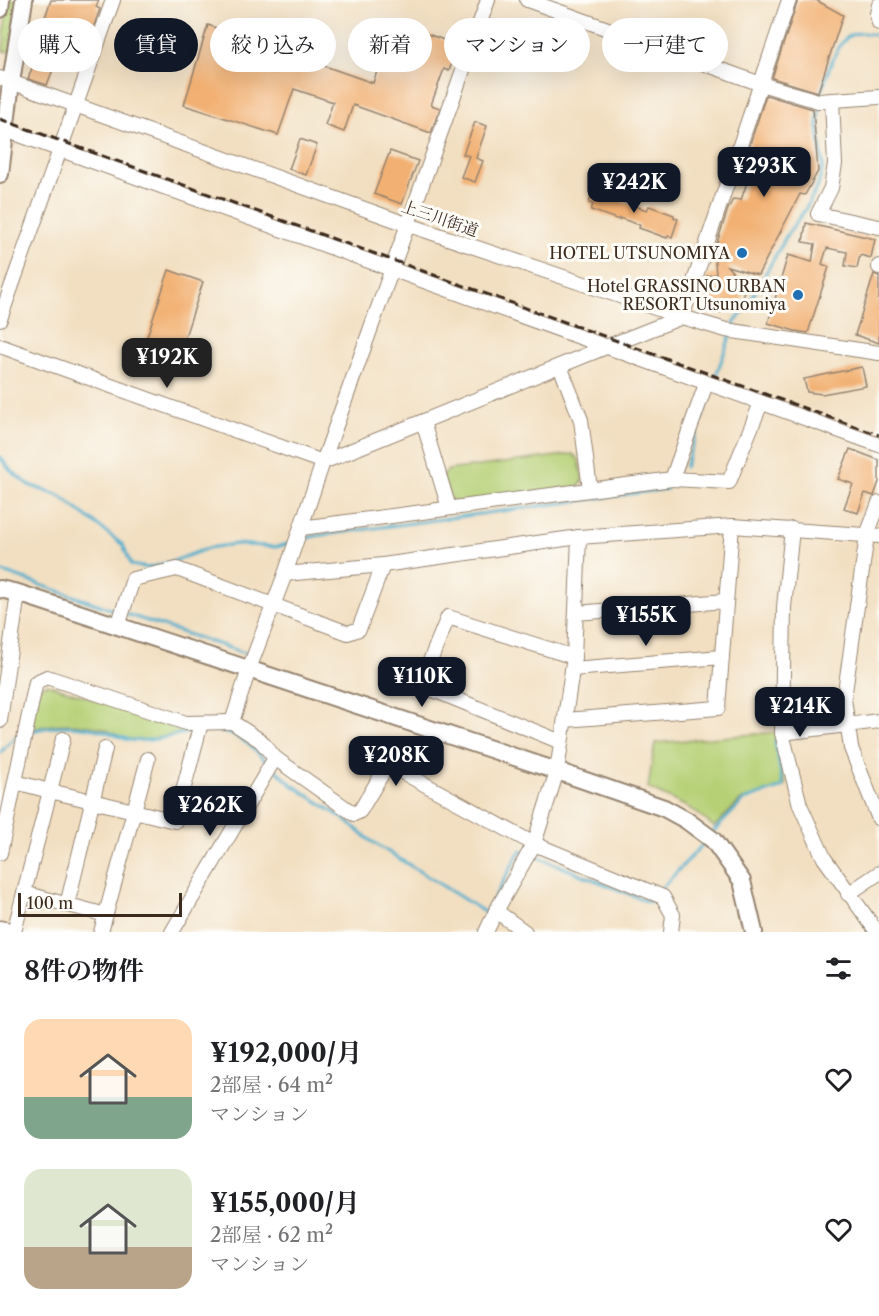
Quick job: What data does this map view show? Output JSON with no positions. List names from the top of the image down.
{
  "streets": {
    "street": ["上三川街道"]
  },
  "places": ["HOTEL UTSUNOMIYA", "Hotel GRASSINO URBAN RESORT Utsunomiya"],
  "scale_bar": "100 m",
  "page": {
    "chip": [
      "購入",
      "賃貸",
      "絞り込み",
      "新着",
      "マンション",
      "一戸建て"
    ],
    "price": [
      "¥293K",
      "¥242K",
      "¥192K",
      "¥155K",
      "¥110K",
      "¥214K",
      "¥208K",
      "¥262K"
    ],
    "scale": "100 m",
    "heading": "8件の物件",
    "list": [
      {
        "name": "¥192,000/月",
        "note": "2部屋 · 64 m² · マンション"
      },
      {
        "name": "¥155,000/月",
        "note": "2部屋 · 62 m² · マンション"
      }
    ]
  }
}
